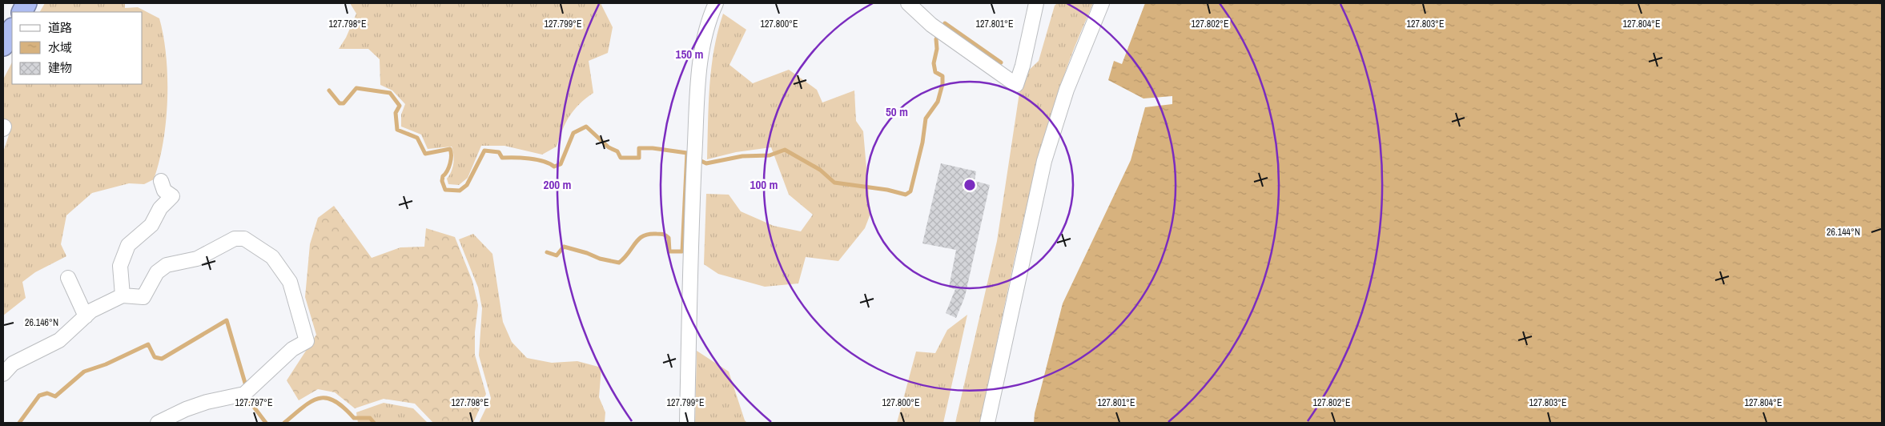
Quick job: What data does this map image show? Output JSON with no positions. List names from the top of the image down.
{
  "legend": ["道路", "水域", "建物"],
  "coordinates": [
    "127.798°E",
    "127.799°E",
    "127.800°E",
    "127.801°E",
    "127.802°E",
    "127.803°E",
    "127.804°E",
    "26.144°N",
    "26.146°N",
    "127.797°E"
  ],
  "rings": [
    "150 m",
    "50 m",
    "100 m",
    "200 m"
  ]
}
